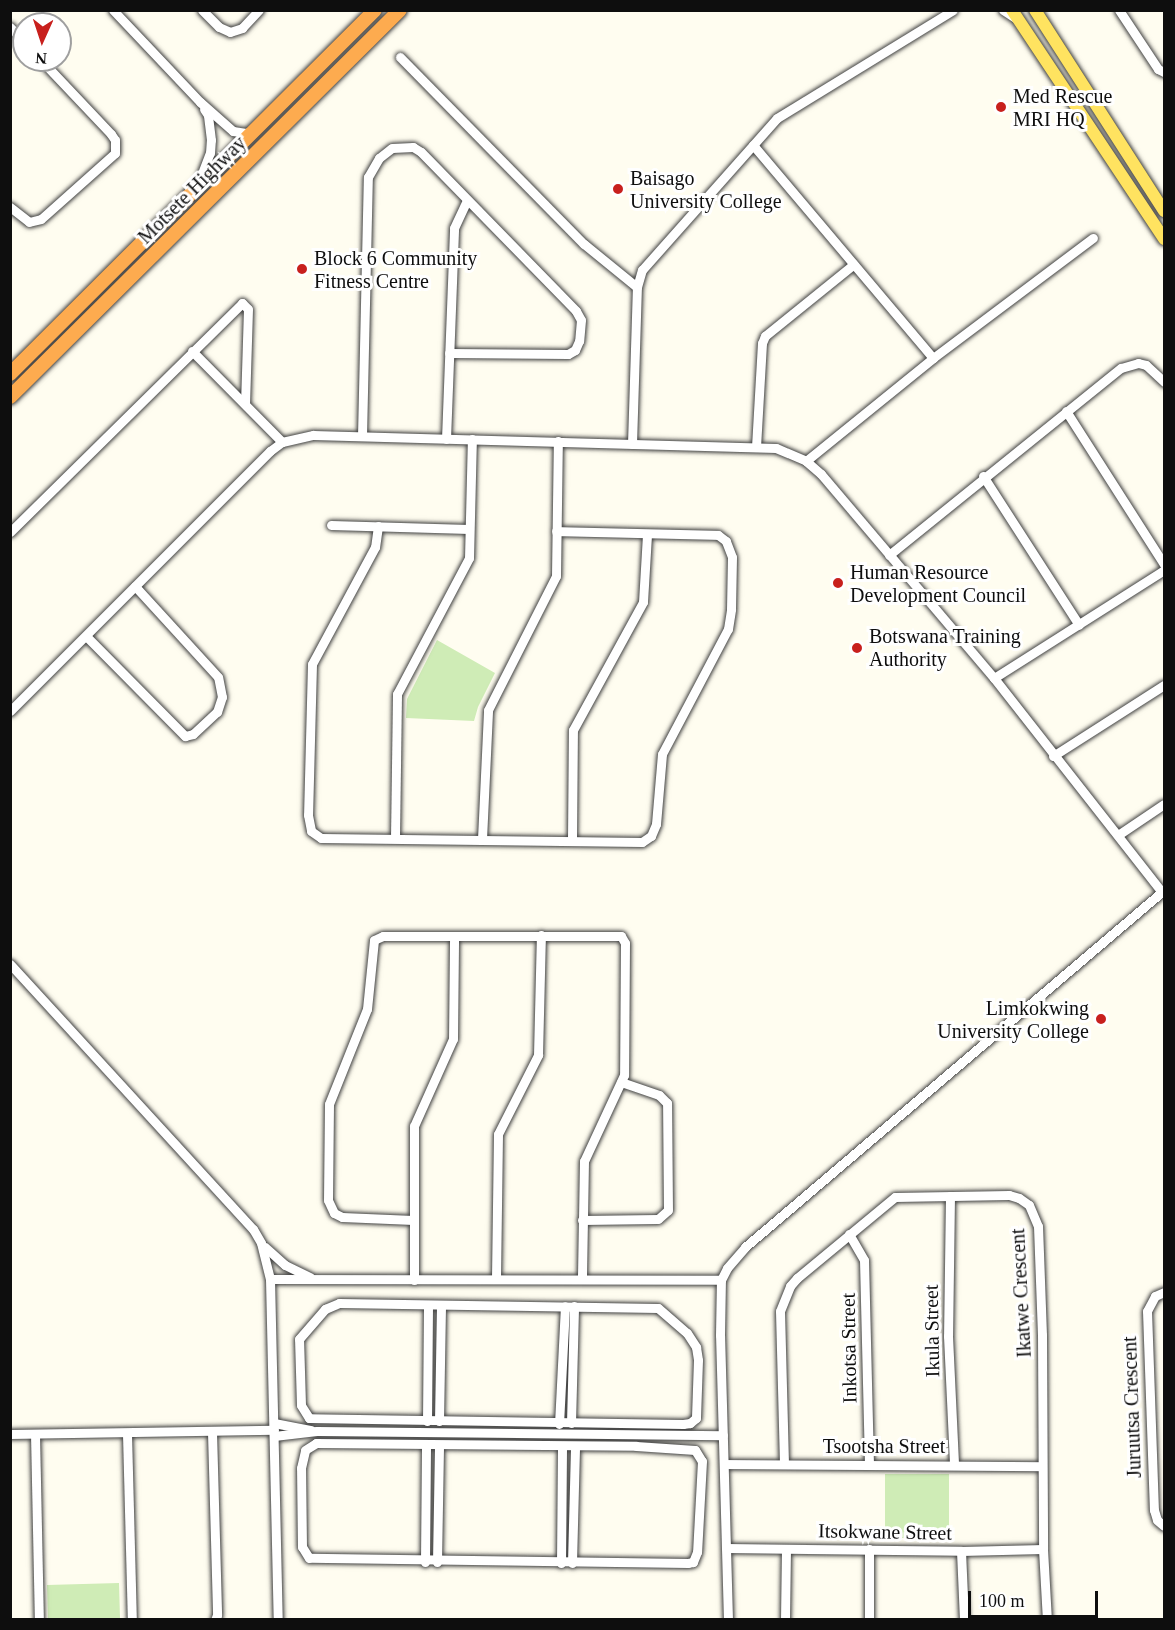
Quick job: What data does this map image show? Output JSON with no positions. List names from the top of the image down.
{
  "streets": {
    "highway": ["Motsete Highway"],
    "street": [
      "Ikatwe Crescent",
      "Ikula Street",
      "Inkotsa Street",
      "Juruutsa Crescent",
      "Tsootsha Street",
      "Itsokwane Street"
    ]
  },
  "crossings": [
    ["Ikatwe Crescent", "Ikula Street"],
    ["Ikatwe Crescent", "Inkotsa Street"],
    ["Ikatwe Crescent", "Tsootsha Street"],
    ["Ikatwe Crescent", "Itsokwane Street"],
    ["Ikula Street", "Tsootsha Street"],
    ["Inkotsa Street", "Tsootsha Street"]
  ],
  "places": [
    "Med Rescue MRI HQ",
    "Baisago University College",
    "Block 6 Community Fitness Centre",
    "Human Resource Development Council",
    "Botswana Training Authority",
    "Limkokwing University College"
  ],
  "scale_bar": "100 m",
  "north": "bottom"
}
